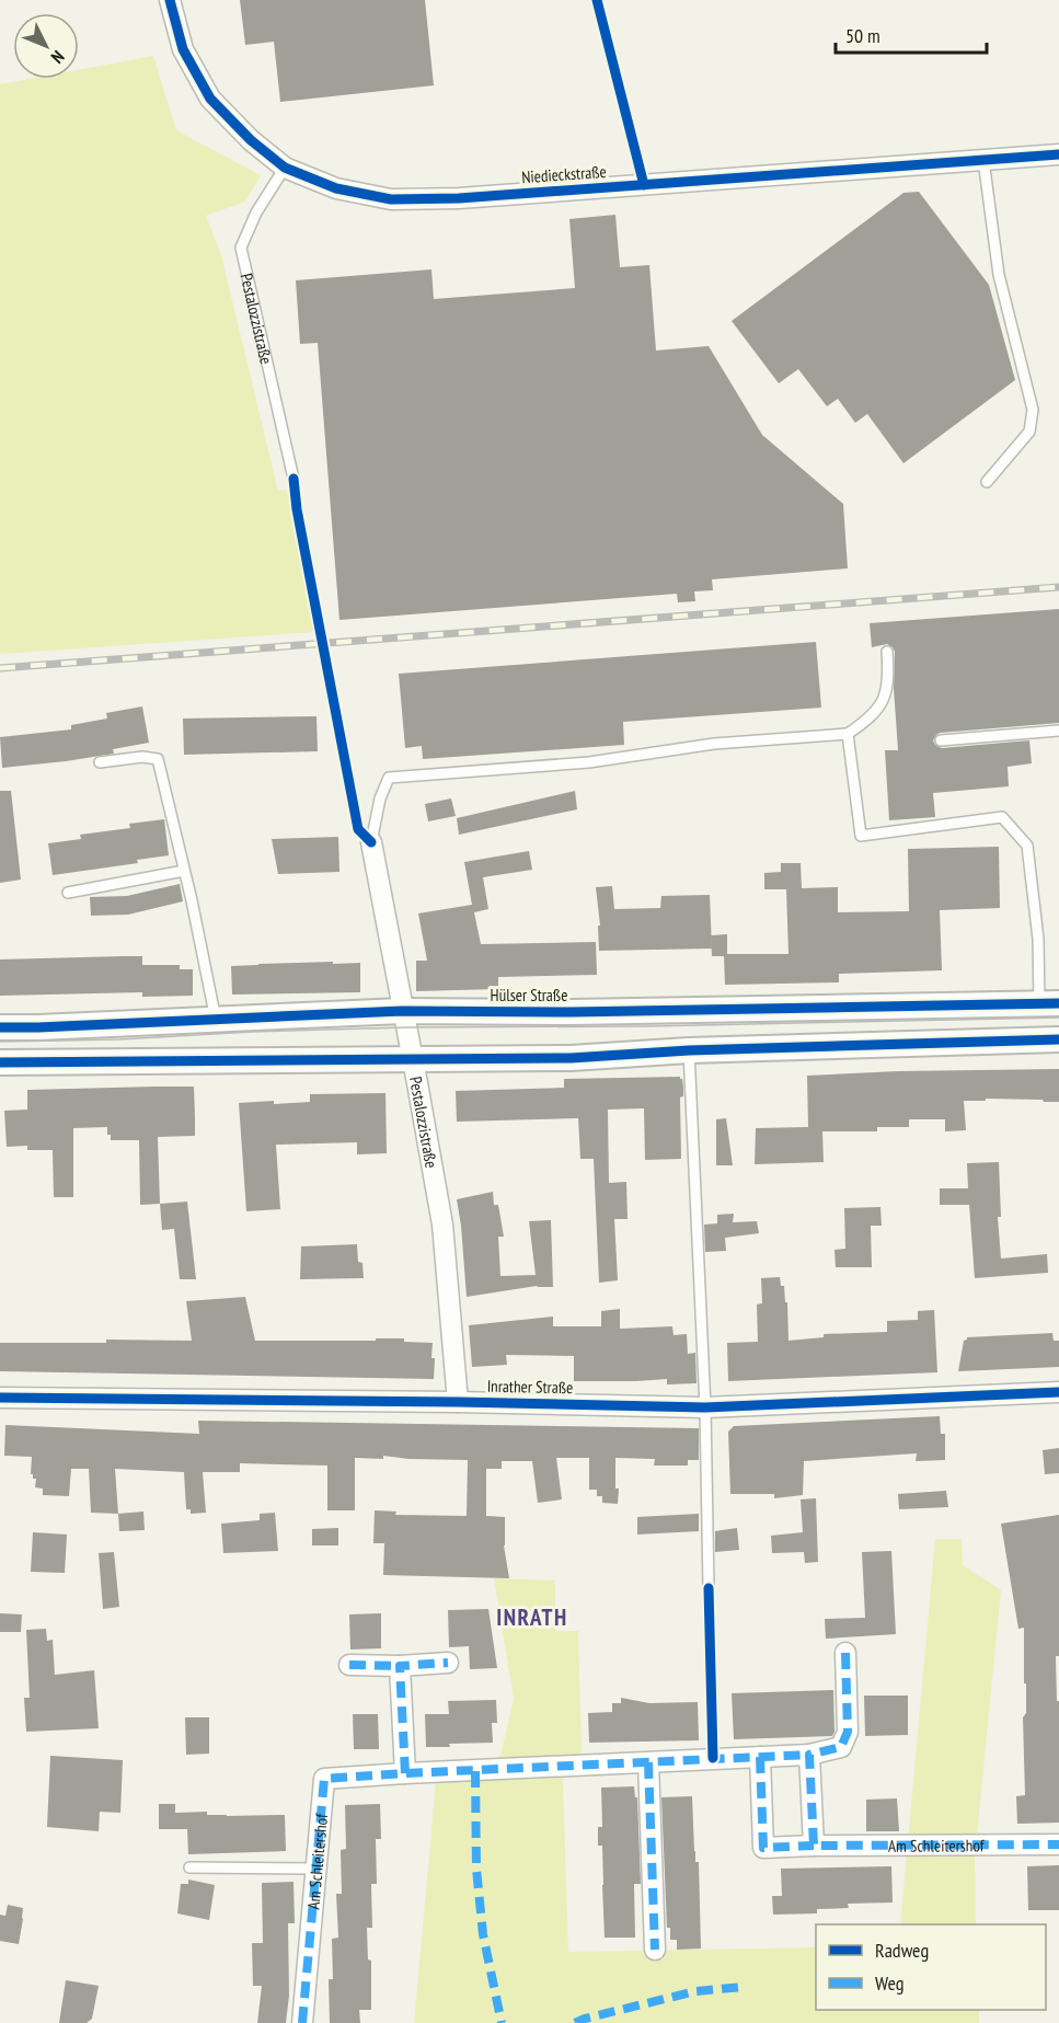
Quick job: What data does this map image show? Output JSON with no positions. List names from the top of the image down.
{
  "streets": {
    "street": [
      "Niedieckstraße",
      "Pestalozzistraße",
      "Hülser Straße",
      "Inrather Straße",
      "Am Schleitershof"
    ]
  },
  "crossings": [
    ["Niedieckstraße", "Pestalozzistraße"],
    ["Pestalozzistraße", "Hülser Straße"],
    ["Pestalozzistraße", "Inrather Straße"]
  ],
  "districts": ["INRATH"],
  "legend": ["Radweg", "Weg"],
  "scale_bar": "50 m",
  "north": "bottom right"
}
